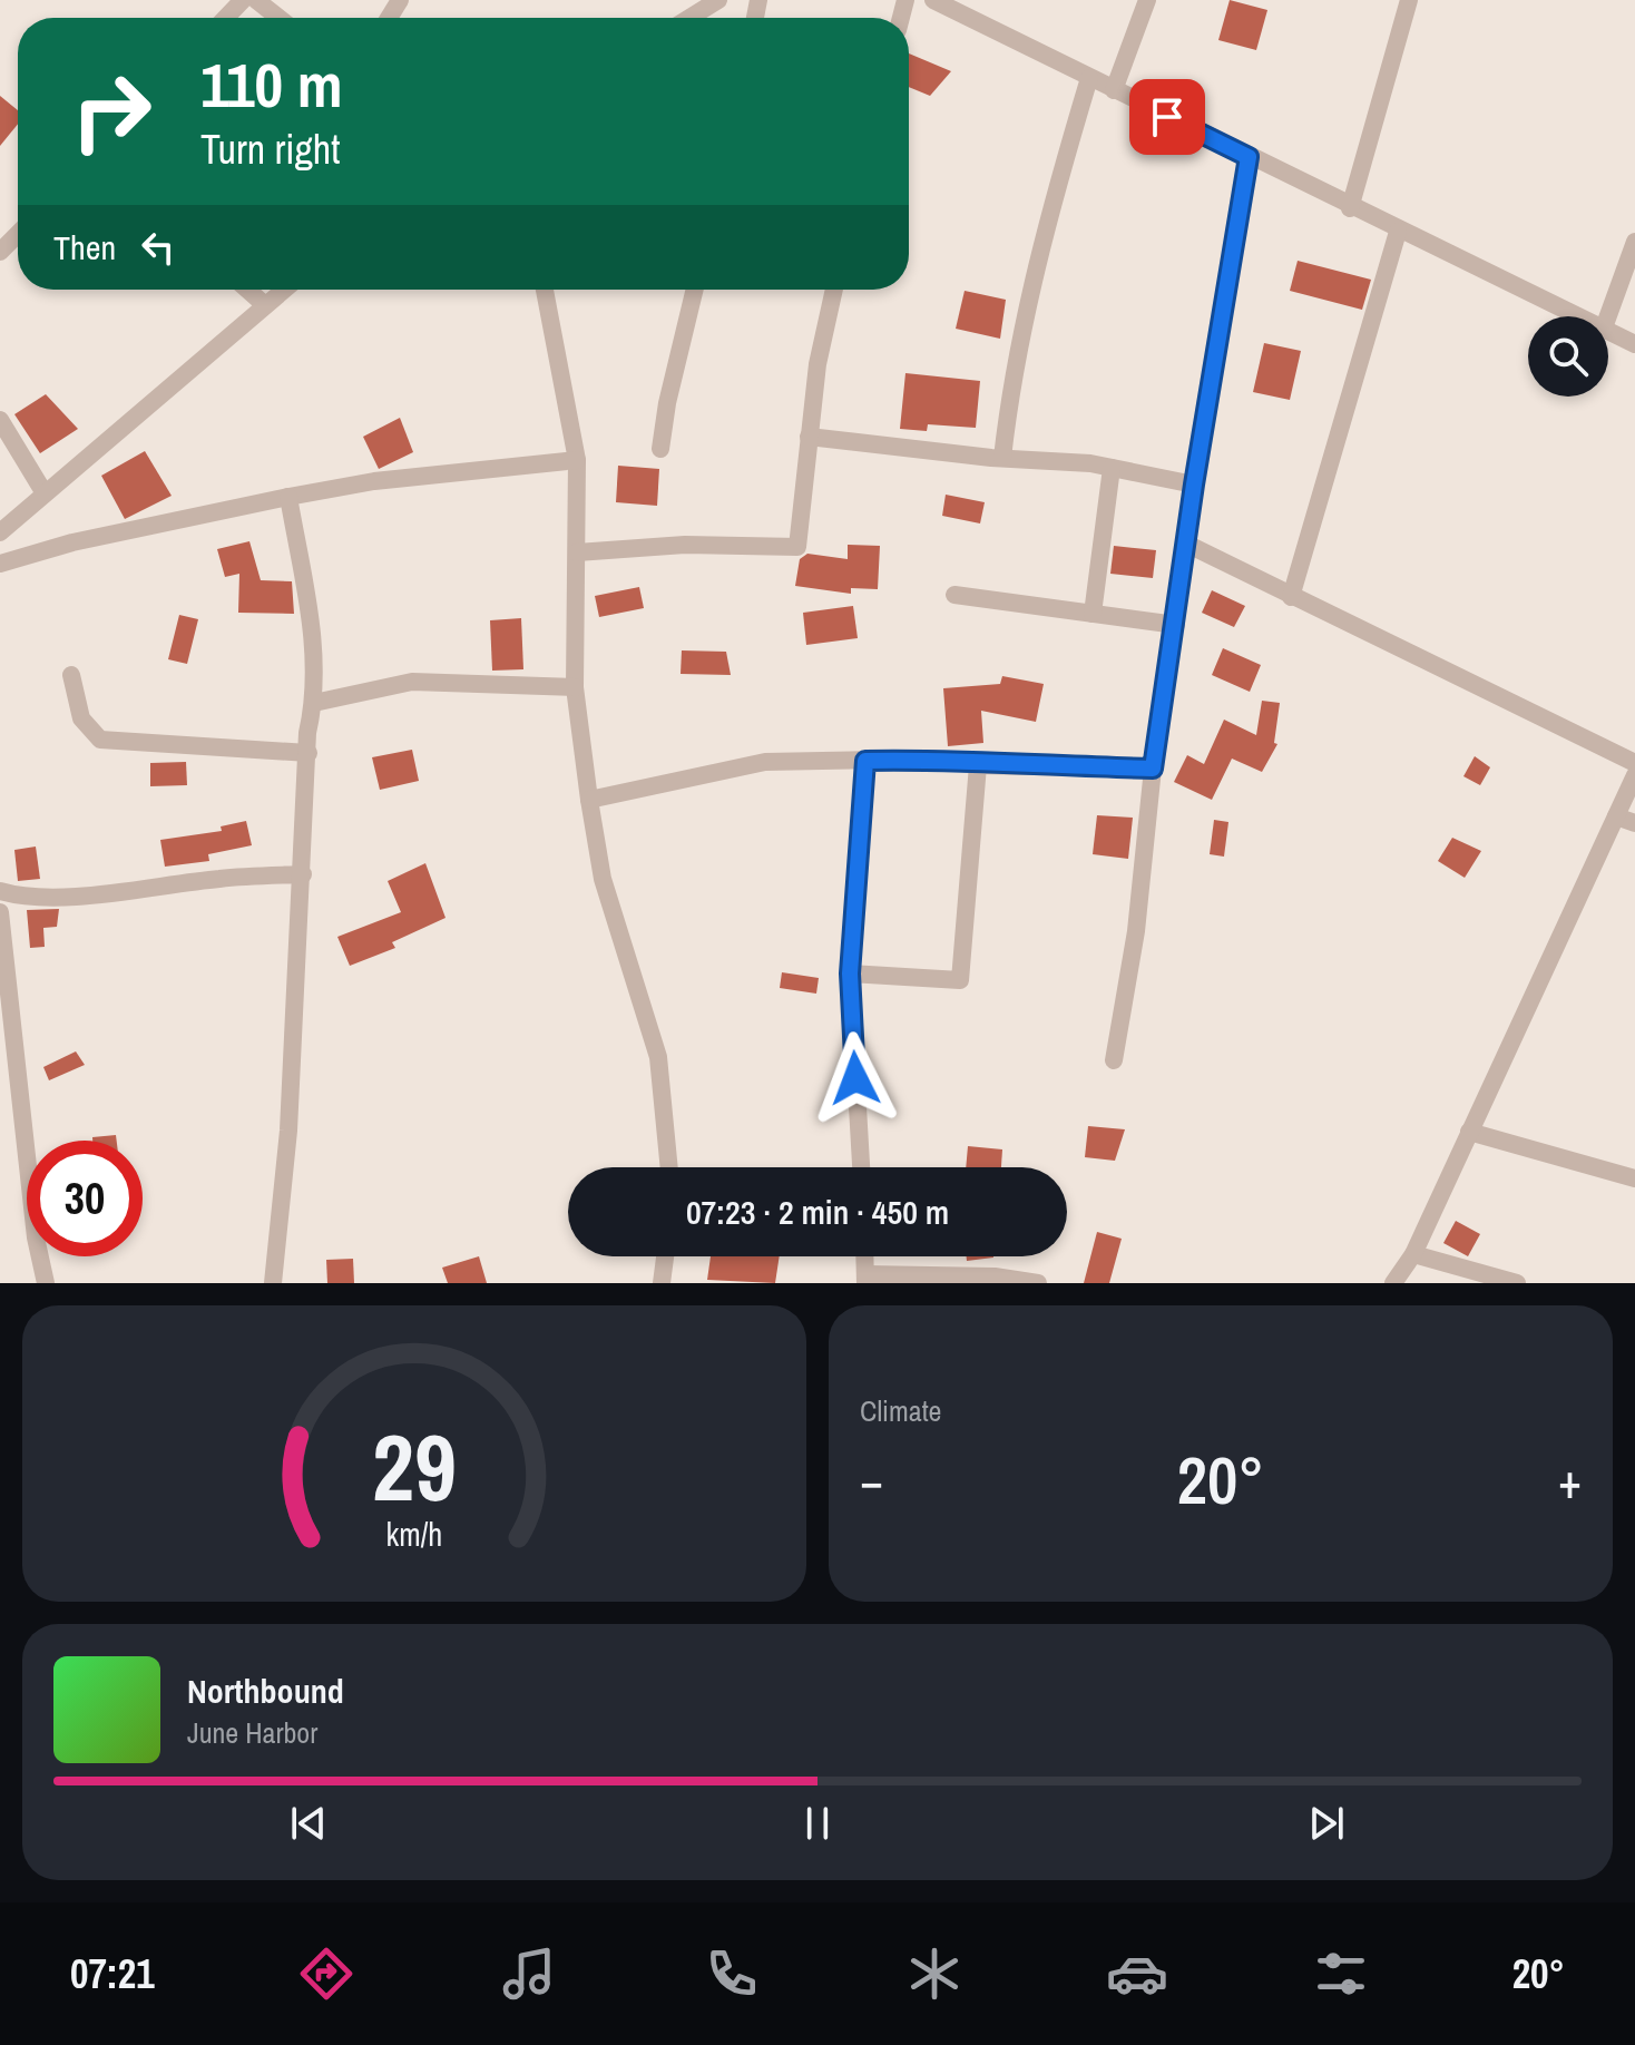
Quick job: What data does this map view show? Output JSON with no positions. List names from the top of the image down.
{
  "page": {
    "turn": ["110 m", "Turn right"],
    "then": "Then",
    "limit": "30",
    "trip": "07:23 · 2 min · 450 m",
    "tile": "Climate",
    "heat": ["−", "20°", "+"],
    "song": ["Northbound", "June Harbor"],
    "tabs": ["07:21", "20°"],
    "gauge": ["29", "km/h"]
  }
}
